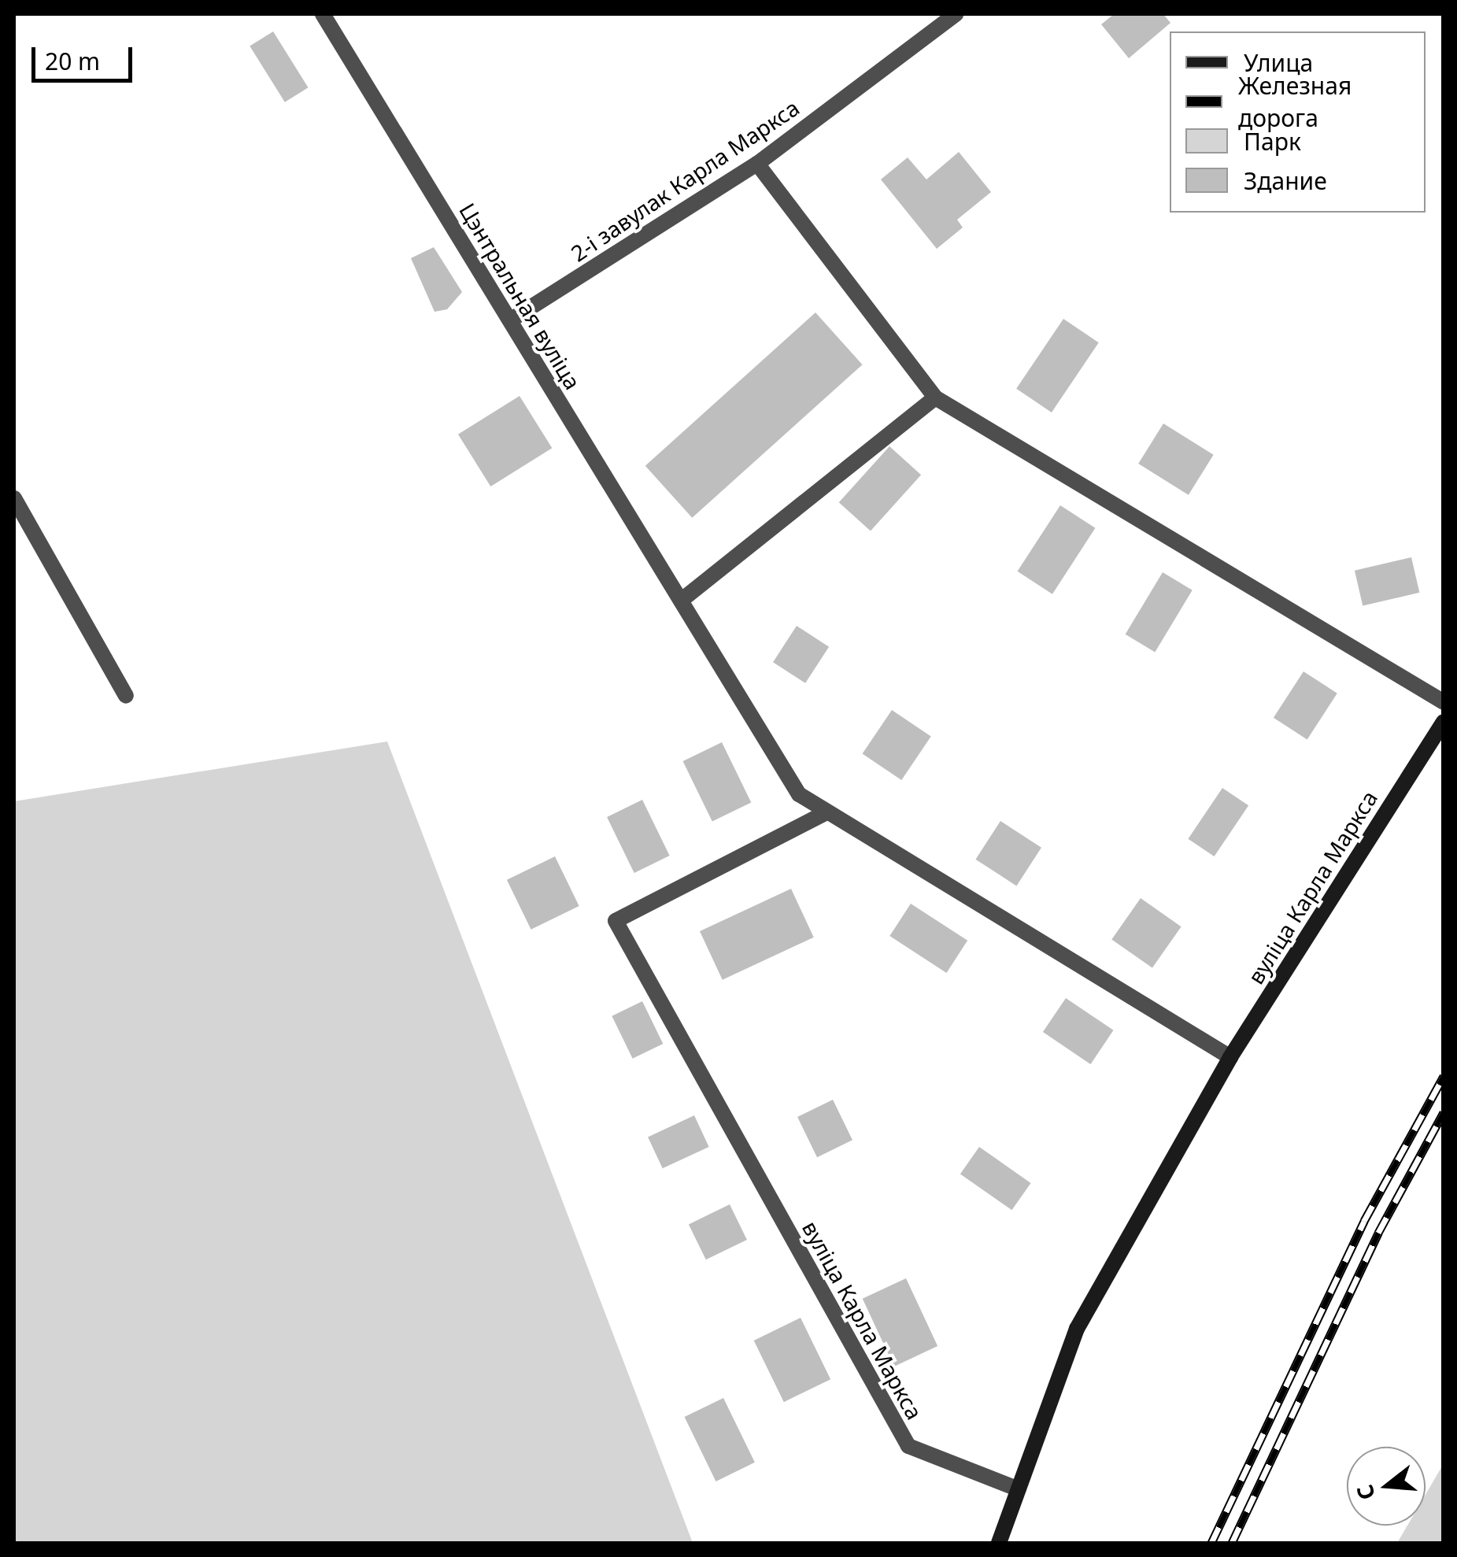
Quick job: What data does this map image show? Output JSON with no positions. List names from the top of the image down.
{
  "streets": {
    "street": ["2-і завулак Карла Маркса", "Цэнтральная вуліца", "вуліца Карла Маркса"]
  },
  "crossings": [
    ["2-і завулак Карла Маркса", "Цэнтральная вуліца"],
    ["Цэнтральная вуліца", "вуліца Карла Маркса"]
  ],
  "legend": [
    "Улица",
    "Железная дорога",
    "Парк",
    "Здание"
  ],
  "scale_bar": "20 m",
  "north": "left"
}
